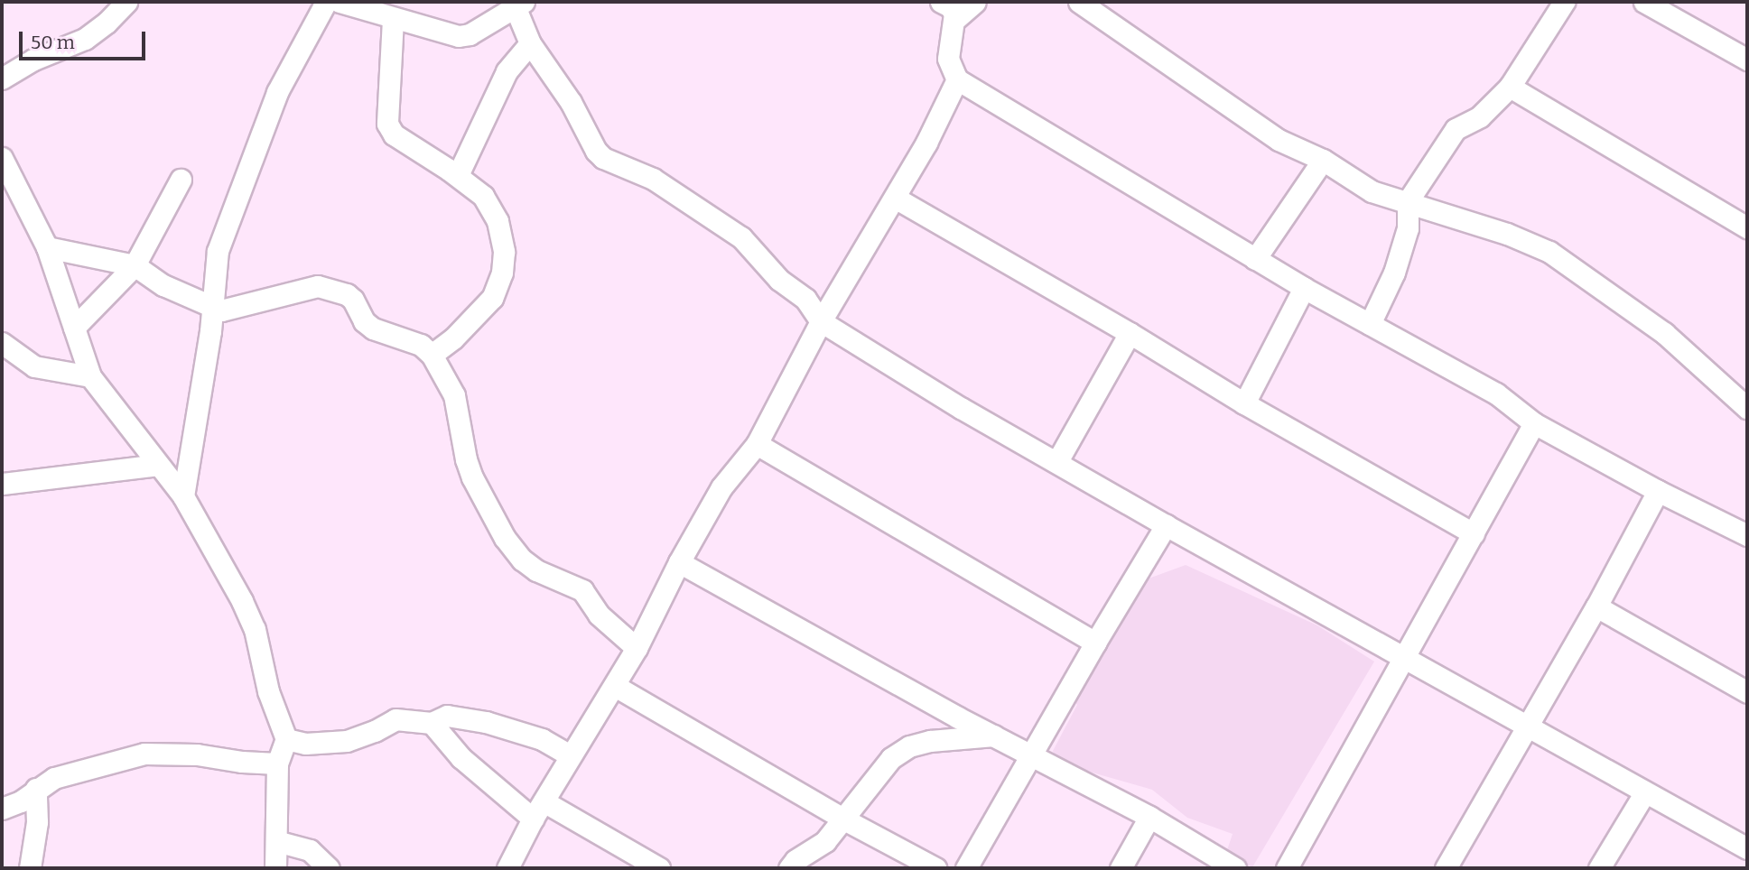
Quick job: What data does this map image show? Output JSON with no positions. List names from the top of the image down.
{
  "scale_bar": "50 m"
}
